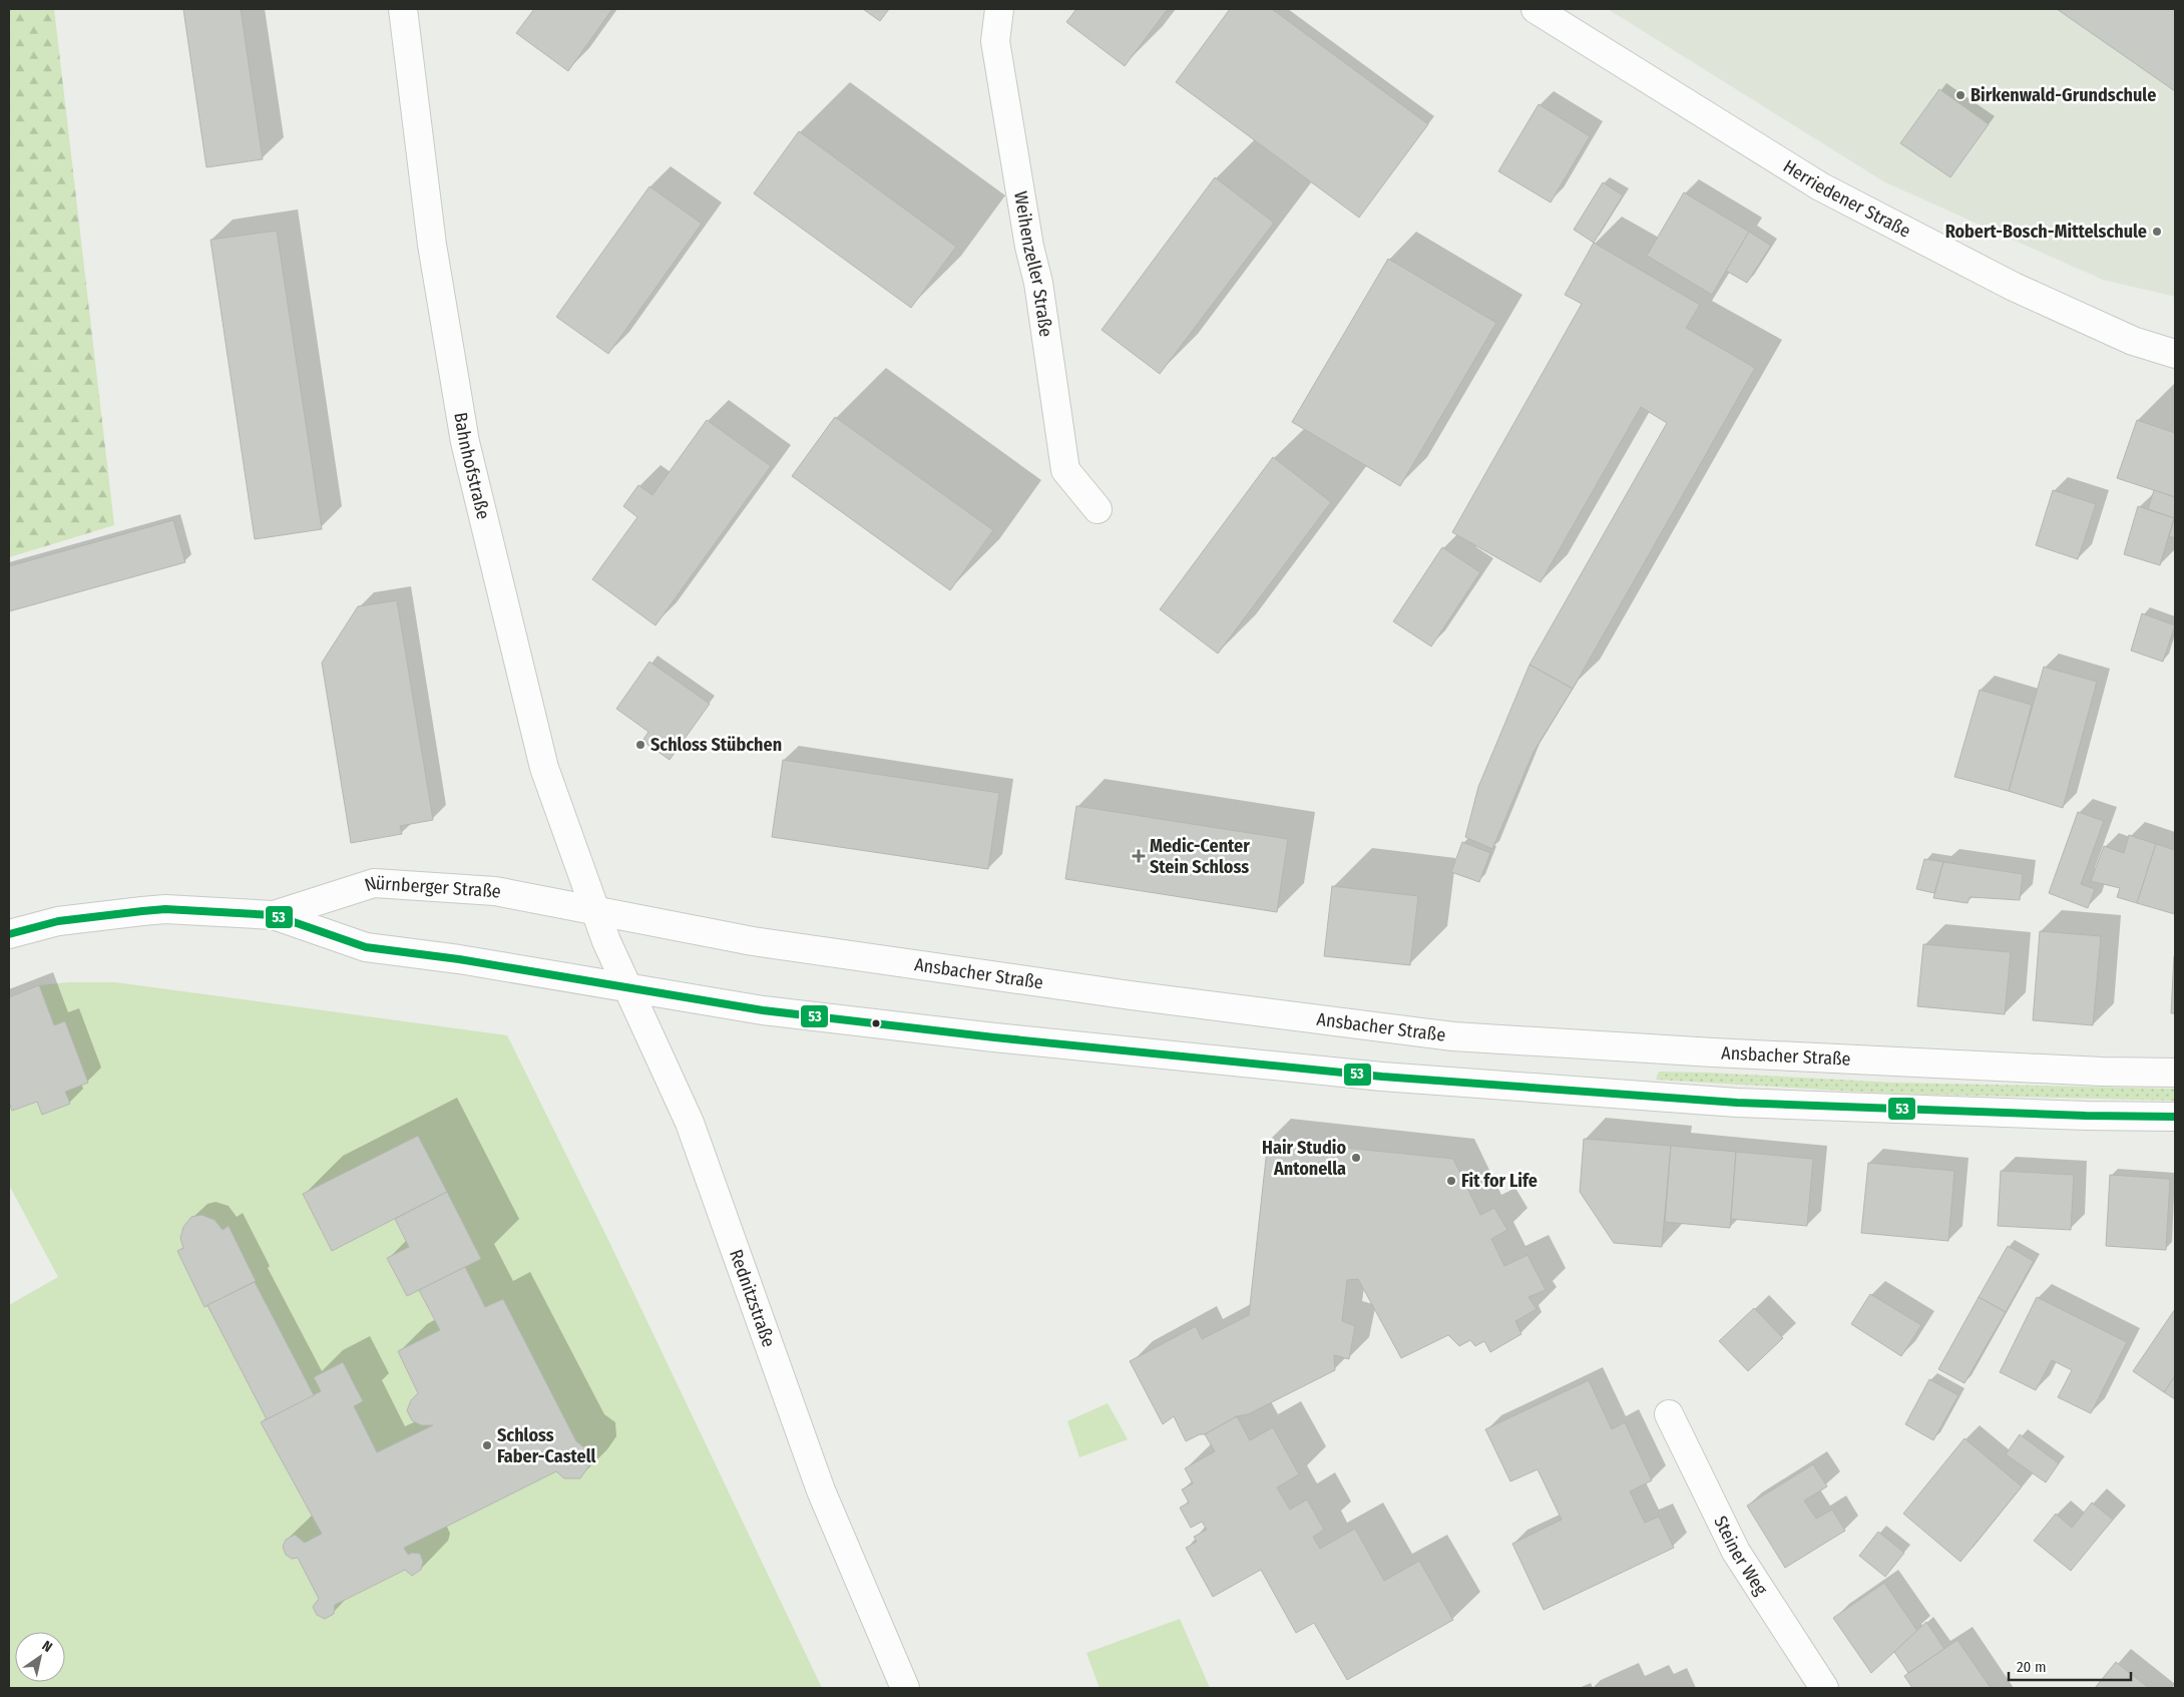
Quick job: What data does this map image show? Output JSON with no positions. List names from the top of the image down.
{
  "streets": {
    "main road": [
      "Herriedener Straße",
      "Weihenzeller Straße",
      "Bahnhofstraße",
      "Nürnberger Straße",
      "Ansbacher Straße",
      "Rednitzstraße",
      "Steiner Weg"
    ]
  },
  "crossings": [
    ["Bahnhofstraße", "Nürnberger Straße"],
    ["Bahnhofstraße", "Ansbacher Straße"],
    ["Bahnhofstraße", "Rednitzstraße"],
    ["Nürnberger Straße", "Ansbacher Straße"],
    ["Nürnberger Straße", "Rednitzstraße"],
    ["Ansbacher Straße", "Rednitzstraße"]
  ],
  "places": {
    "other": [
      "Birkenwald-Grundschule",
      "Robert-Bosch-Mittelschule",
      "Schloss Stübchen",
      "Hair Studio Antonella",
      "Fit for Life",
      "Schloss Faber-Castell"
    ],
    "health": ["Medic-Center Stein Schloss"]
  },
  "lines": ["transit line 53"],
  "scale_bar": "20 m",
  "north": "top right"
}
